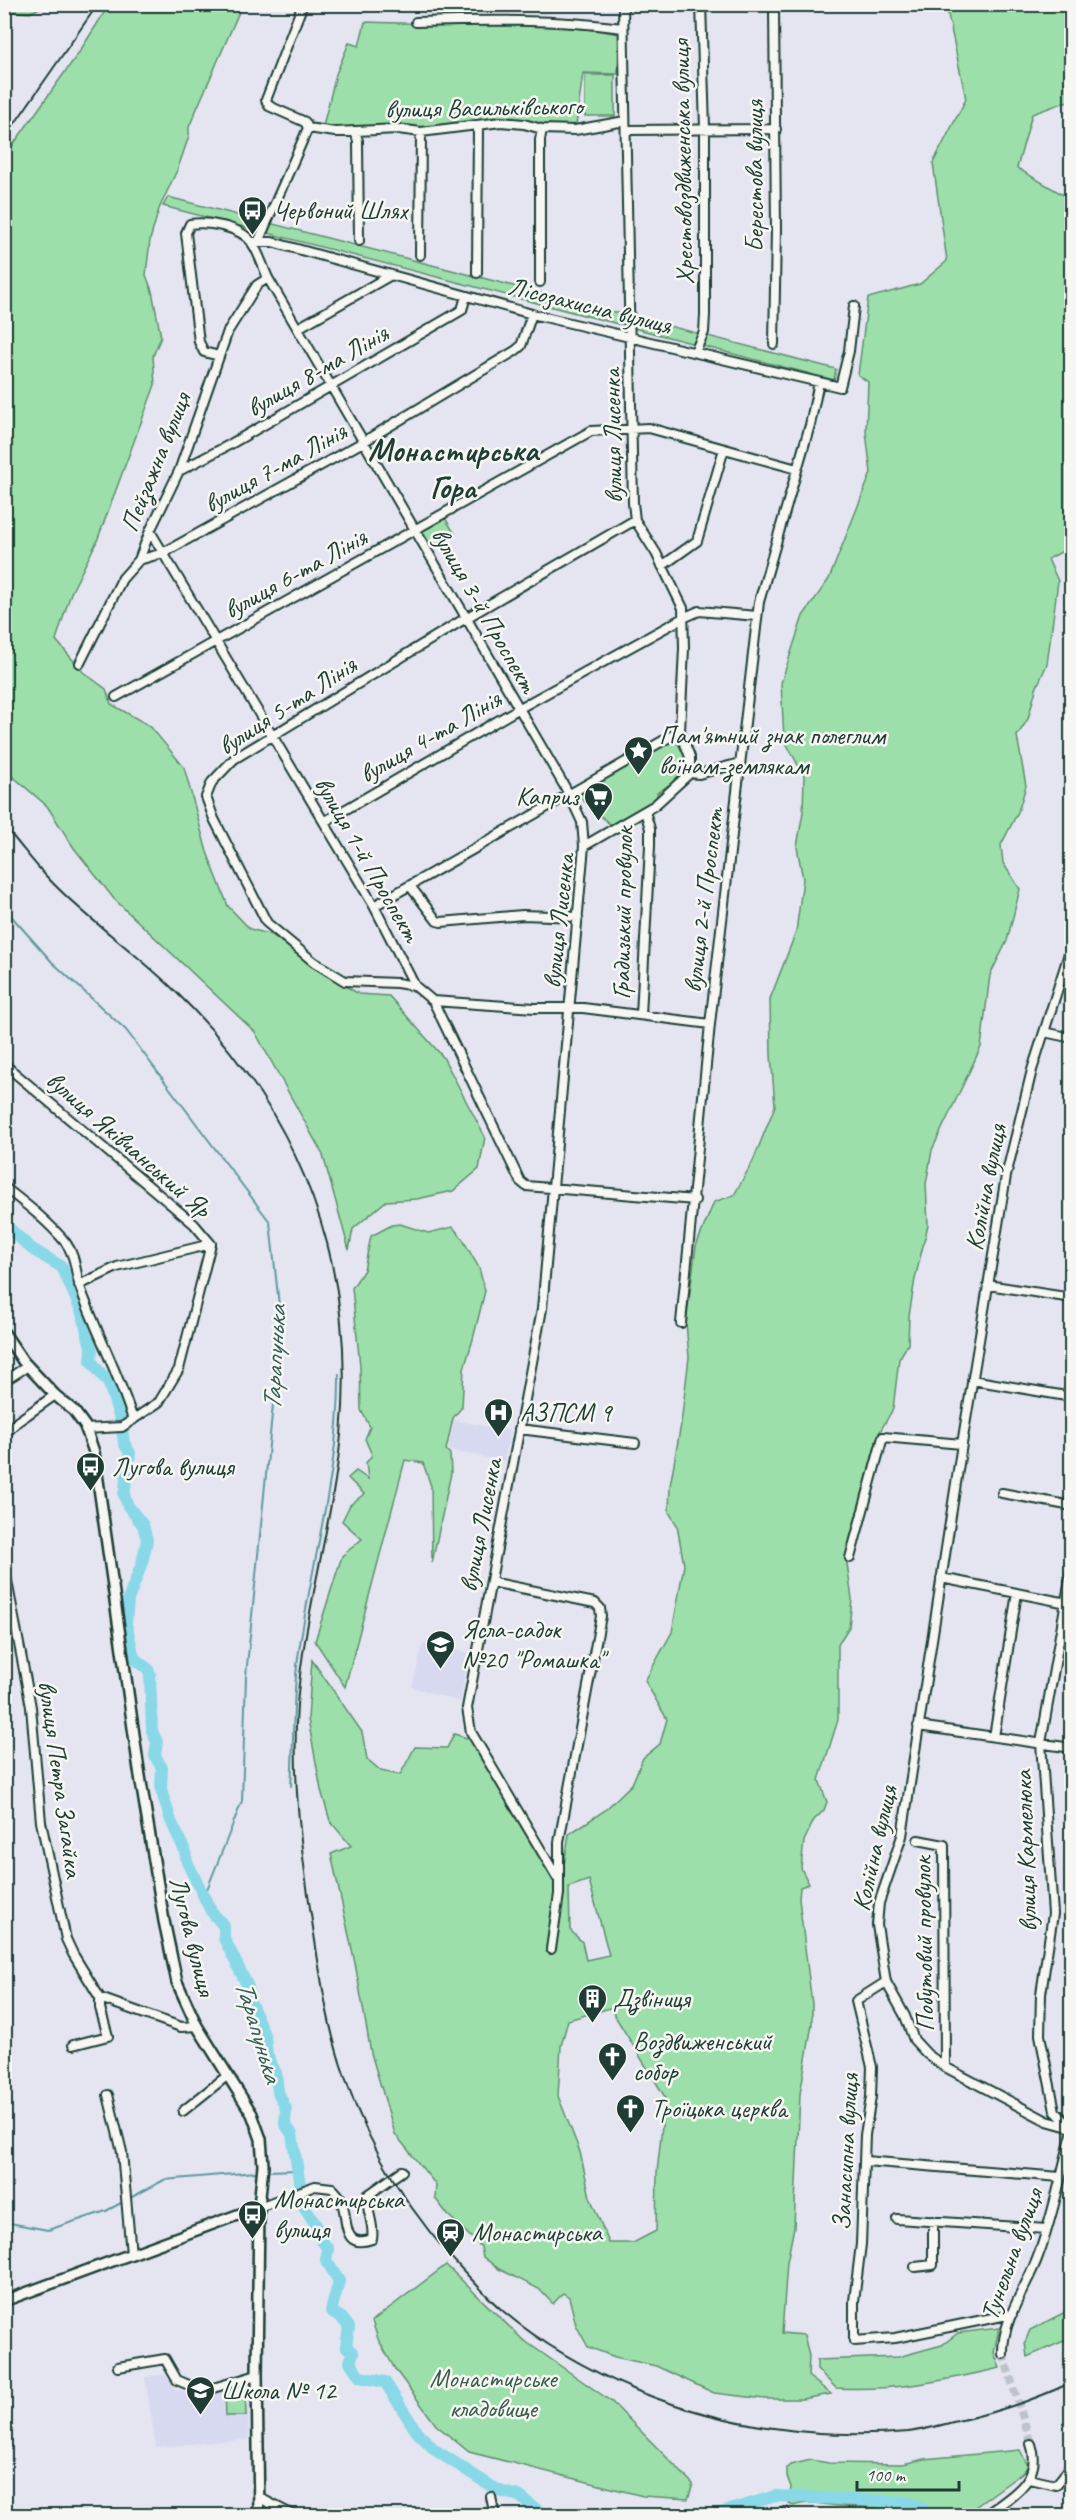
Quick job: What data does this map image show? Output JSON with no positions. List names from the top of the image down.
{
  "streets": {
    "street": [
      "вулиця Васильківського",
      "Хрестовоздвиженська вулиця",
      "Берестова вулиця",
      "Лісозахисна вулиця",
      "вулиця 8-ма Лінія",
      "вулиця Лисенка",
      "Пейзажна вулиця",
      "вулиця 7-ма Лінія",
      "вулиця 6-та Лінія",
      "вулиця 3-й Проспект",
      "вулиця 5-та Лінія",
      "вулиця 4-та Лінія",
      "вулиця 1-й Проспект",
      "вулиця 2-й Проспект",
      "Градизький провулок",
      "вулиця Яківчанський Яр",
      "Колійна вулиця",
      "вулиця Петра Загайка",
      "вулиця Кармелюка",
      "Лугова вулиця",
      "Побутовий провулок",
      "Занасипна вулиця",
      "Тунельна вулиця"
    ]
  },
  "crossings": [
    ["вулиця Васильківського", "вулиця Лисенка"],
    ["Хрестовоздвиженська вулиця", "Лісозахисна вулиця"],
    ["Лісозахисна вулиця", "вулиця 8-ма Лінія"],
    ["Лісозахисна вулиця", "вулиця Лисенка"],
    ["Лісозахисна вулиця", "Пейзажна вулиця"],
    ["Лісозахисна вулиця", "вулиця 7-ма Лінія"],
    ["Лісозахисна вулиця", "вулиця 3-й Проспект"],
    ["Лісозахисна вулиця", "вулиця 2-й Проспект"],
    ["вулиця 8-ма Лінія", "Пейзажна вулиця"],
    ["вулиця 8-ма Лінія", "вулиця 3-й Проспект"],
    ["вулиця Лисенка", "вулиця 6-та Лінія"],
    ["вулиця Лисенка", "вулиця 3-й Проспект"],
    ["вулиця Лисенка", "вулиця 5-та Лінія"],
    ["вулиця Лисенка", "вулиця 4-та Лінія"],
    ["вулиця Лисенка", "вулиця 1-й Проспект"],
    ["вулиця Лисенка", "Градизький провулок"],
    ["Пейзажна вулиця", "вулиця 7-ма Лінія"],
    ["Пейзажна вулиця", "вулиця 3-й Проспект"],
    ["Пейзажна вулиця", "вулиця 1-й Проспект"],
    ["вулиця 7-ма Лінія", "вулиця 3-й Проспект"],
    ["вулиця 7-ма Лінія", "вулиця 1-й Проспект"],
    ["вулиця 6-та Лінія", "вулиця 3-й Проспект"],
    ["вулиця 6-та Лінія", "вулиця 1-й Проспект"],
    ["вулиця 6-та Лінія", "вулиця 2-й Проспект"],
    ["вулиця 3-й Проспект", "вулиця 5-та Лінія"],
    ["вулиця 3-й Проспект", "вулиця 4-та Лінія"],
    ["вулиця 5-та Лінія", "вулиця 1-й Проспект"],
    ["вулиця 4-та Лінія", "вулиця 1-й Проспект"],
    ["вулиця 4-та Лінія", "вулиця 2-й Проспект"],
    ["вулиця Яківчанський Яр", "Лугова вулиця"],
    ["Колійна вулиця", "вулиця Кармелюка"],
    ["Колійна вулиця", "Побутовий провулок"],
    ["Колійна вулиця", "Занасипна вулиця"],
    ["Занасипна вулиця", "Тунельна вулиця"]
  ],
  "districts": ["Монастирська Гора"],
  "water": ["Тарапунька"],
  "parks": ["Монастирське кладовище"],
  "places": {
    "bus stop": ["Червоний Шлях", "Лугова вулиця", "Монастирська вулиця"],
    "place": ["Пам'ятний знак полеглим воїнам-землякам"],
    "supermarket": ["Каприз"],
    "hospital": ["АЗПСМ 9"],
    "school or university": ["Ясла-садок №20 \"Ромашка\"", "Школа № 12"],
    "building": ["Дзвіниця"],
    "church": ["Воздвиженський собор", "Троїцька церква"],
    "station": ["Монастирська"]
  },
  "scale_bar": "100 m"
}
